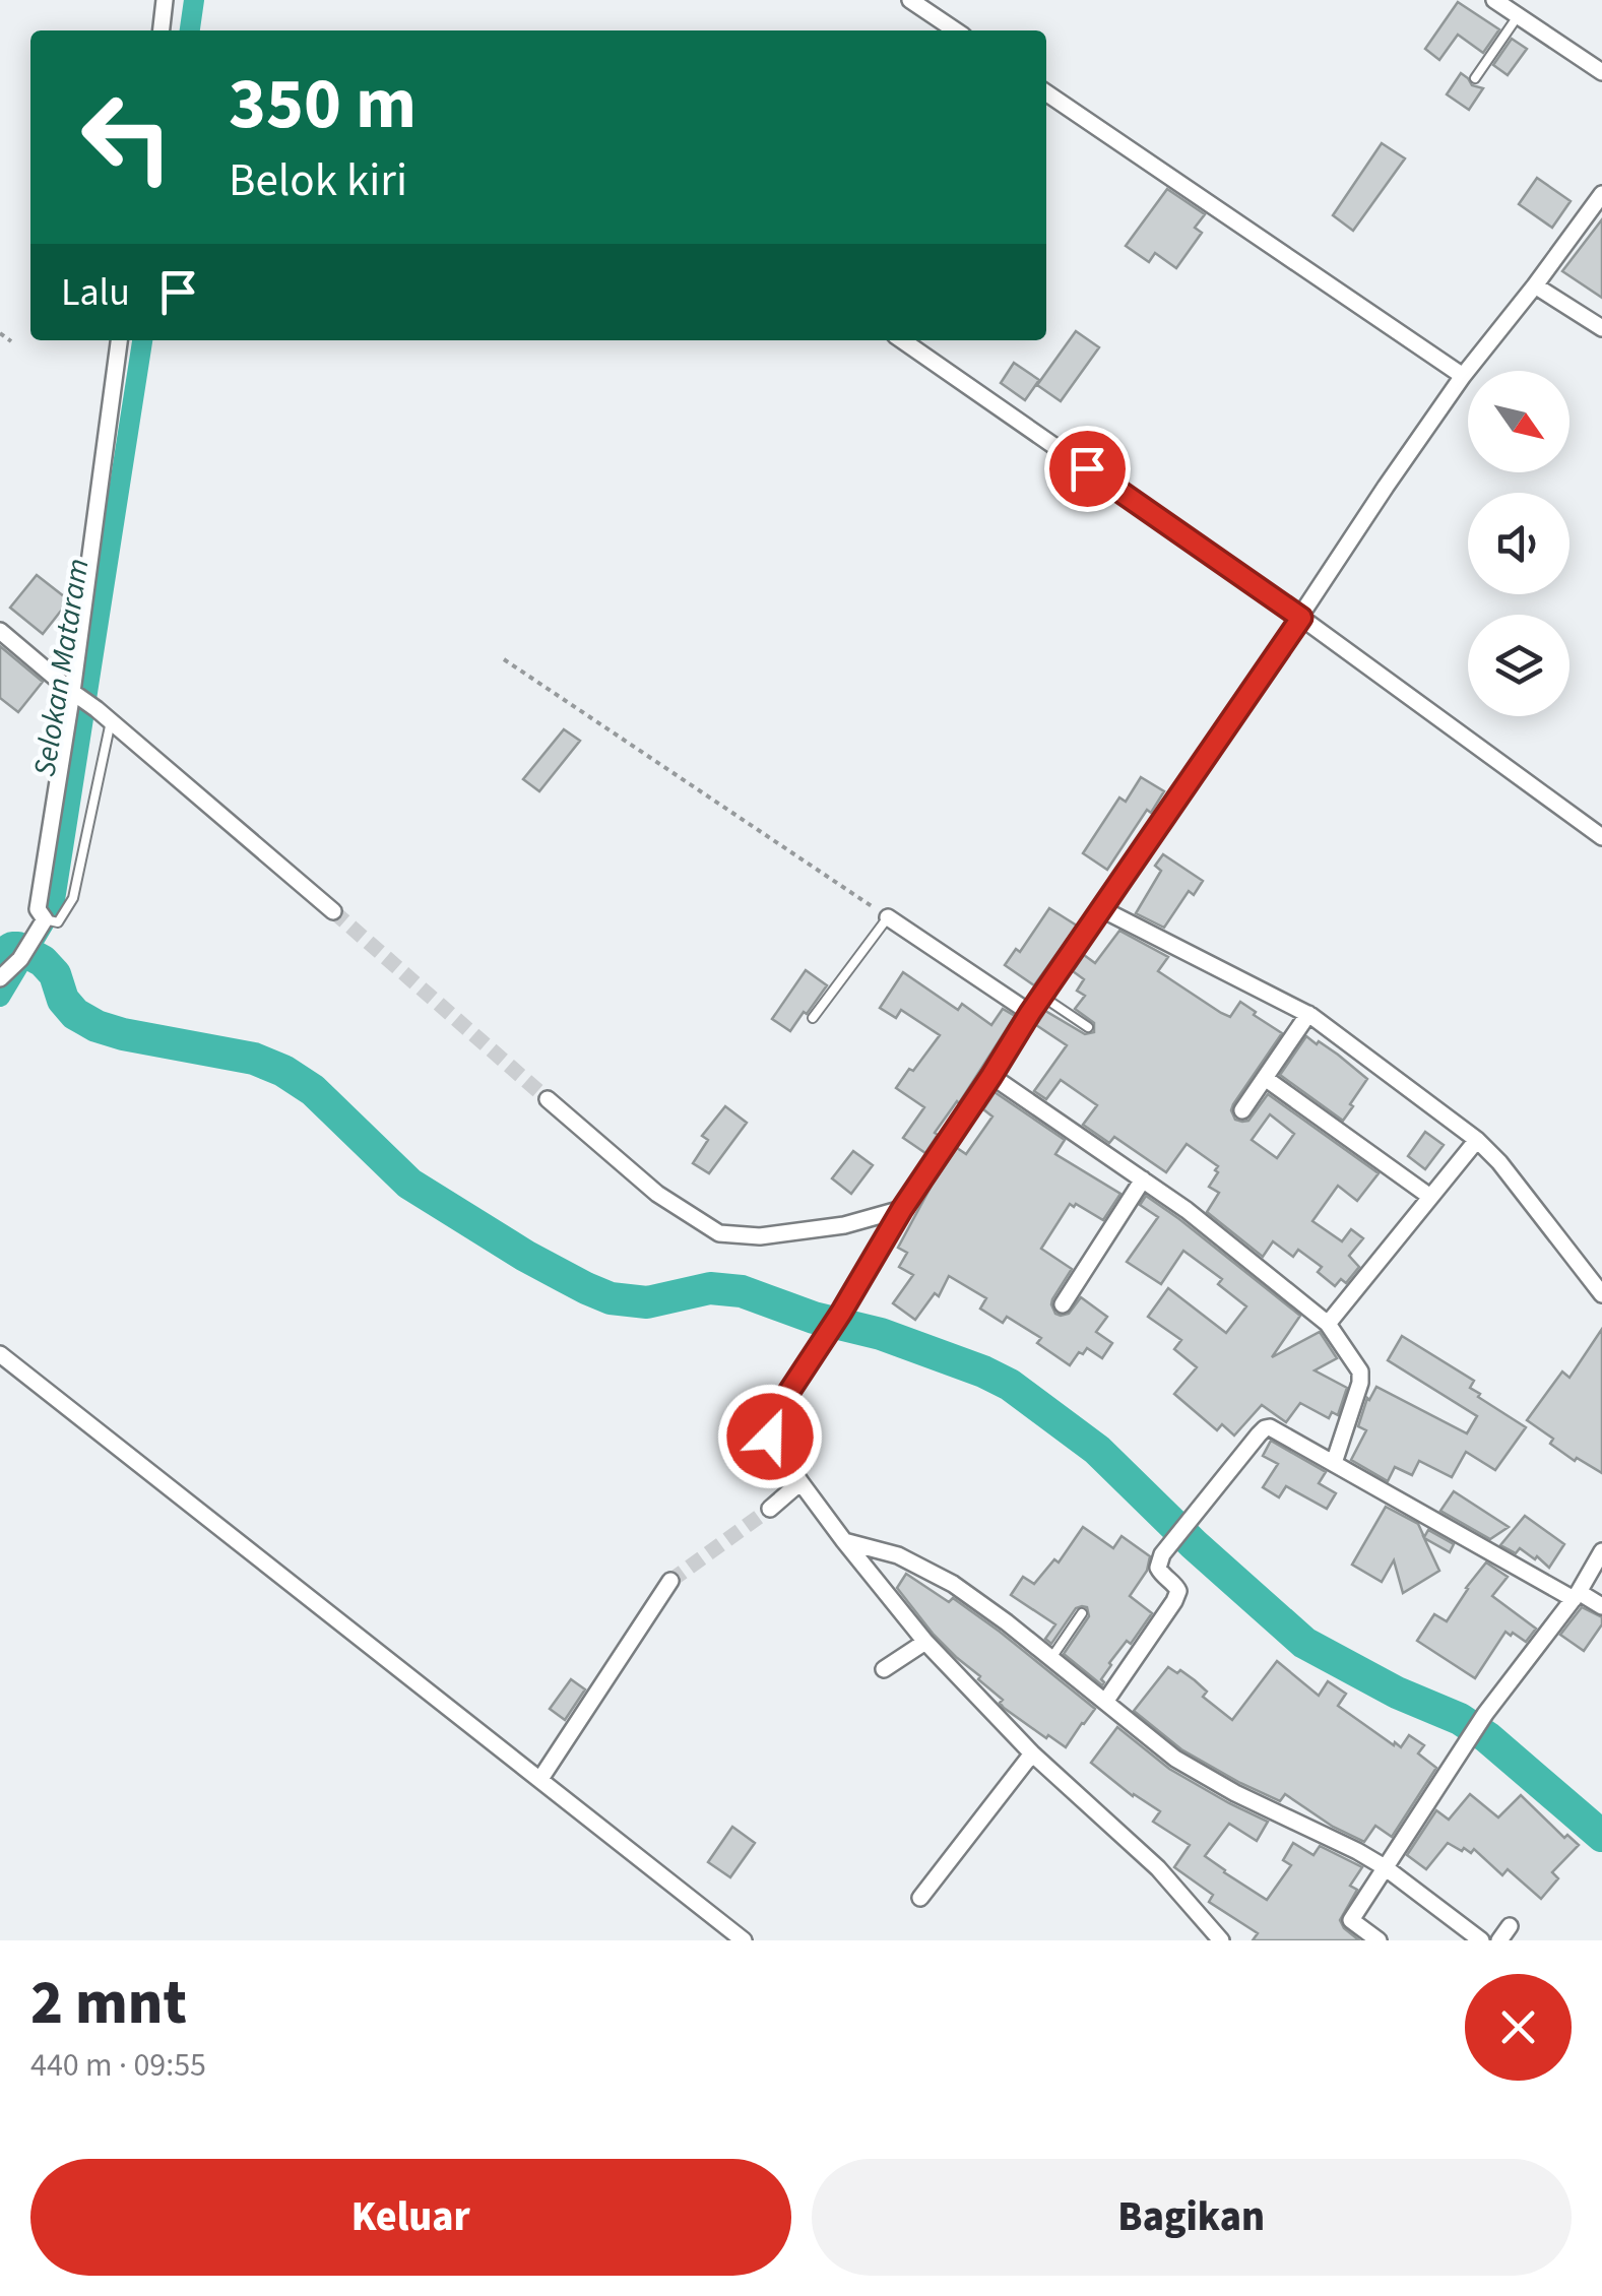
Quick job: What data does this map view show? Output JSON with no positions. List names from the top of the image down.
{
  "water": ["Selokan Mataram"],
  "north": "bottom right",
  "page": {
    "turn": ["350 m", "Belok kiri"],
    "then": "Lalu",
    "heading": ["2 mnt", "440 m · 09:55"],
    "buttons": ["Keluar", "Bagikan"]
  }
}
